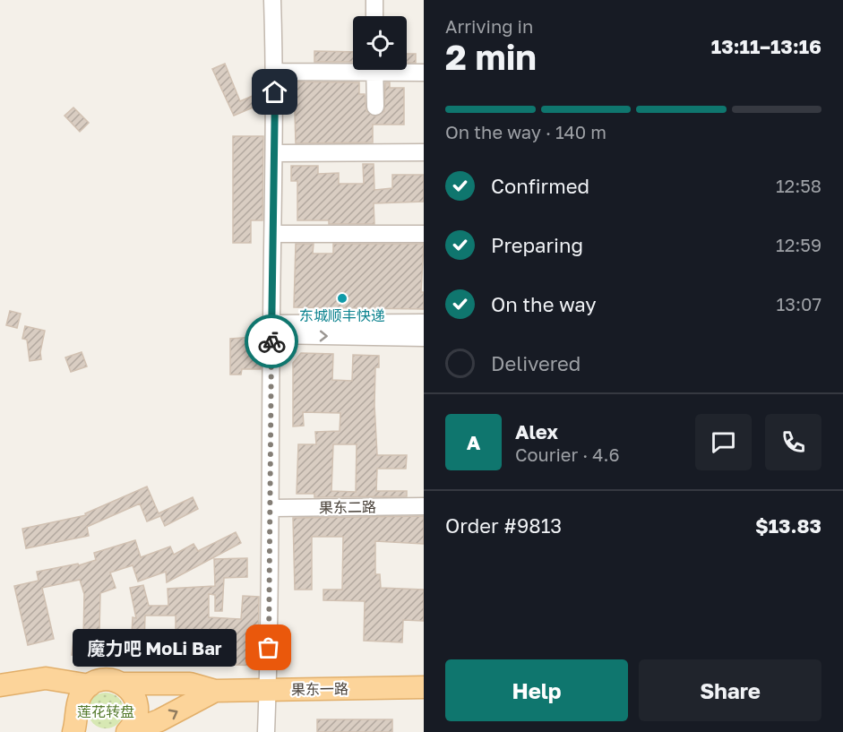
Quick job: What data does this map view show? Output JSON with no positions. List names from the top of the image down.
{
  "streets": {
    "main road": ["果东一路"],
    "street": ["果东二路"]
  },
  "parks": ["莲花转盘"],
  "places": ["东城顺丰快递", "魔力吧 MoLi Bar"],
  "page": {
    "heading": ["2 min", "Arriving in", "13:11–13:16"],
    "panel": [
      "Alex",
      "Courier · 4.6",
      "Order #9813",
      "$13.83"
    ],
    "bar": "On the way · 140 m",
    "list": [
      ["Confirmed", "12:58"],
      ["Preparing", "12:59"],
      ["On the way", "13:07"],
      "Delivered"
    ],
    "round": "A",
    "bubble": "魔力吧 MoLi Bar",
    "buttons": ["Help", "Share"]
  }
}
